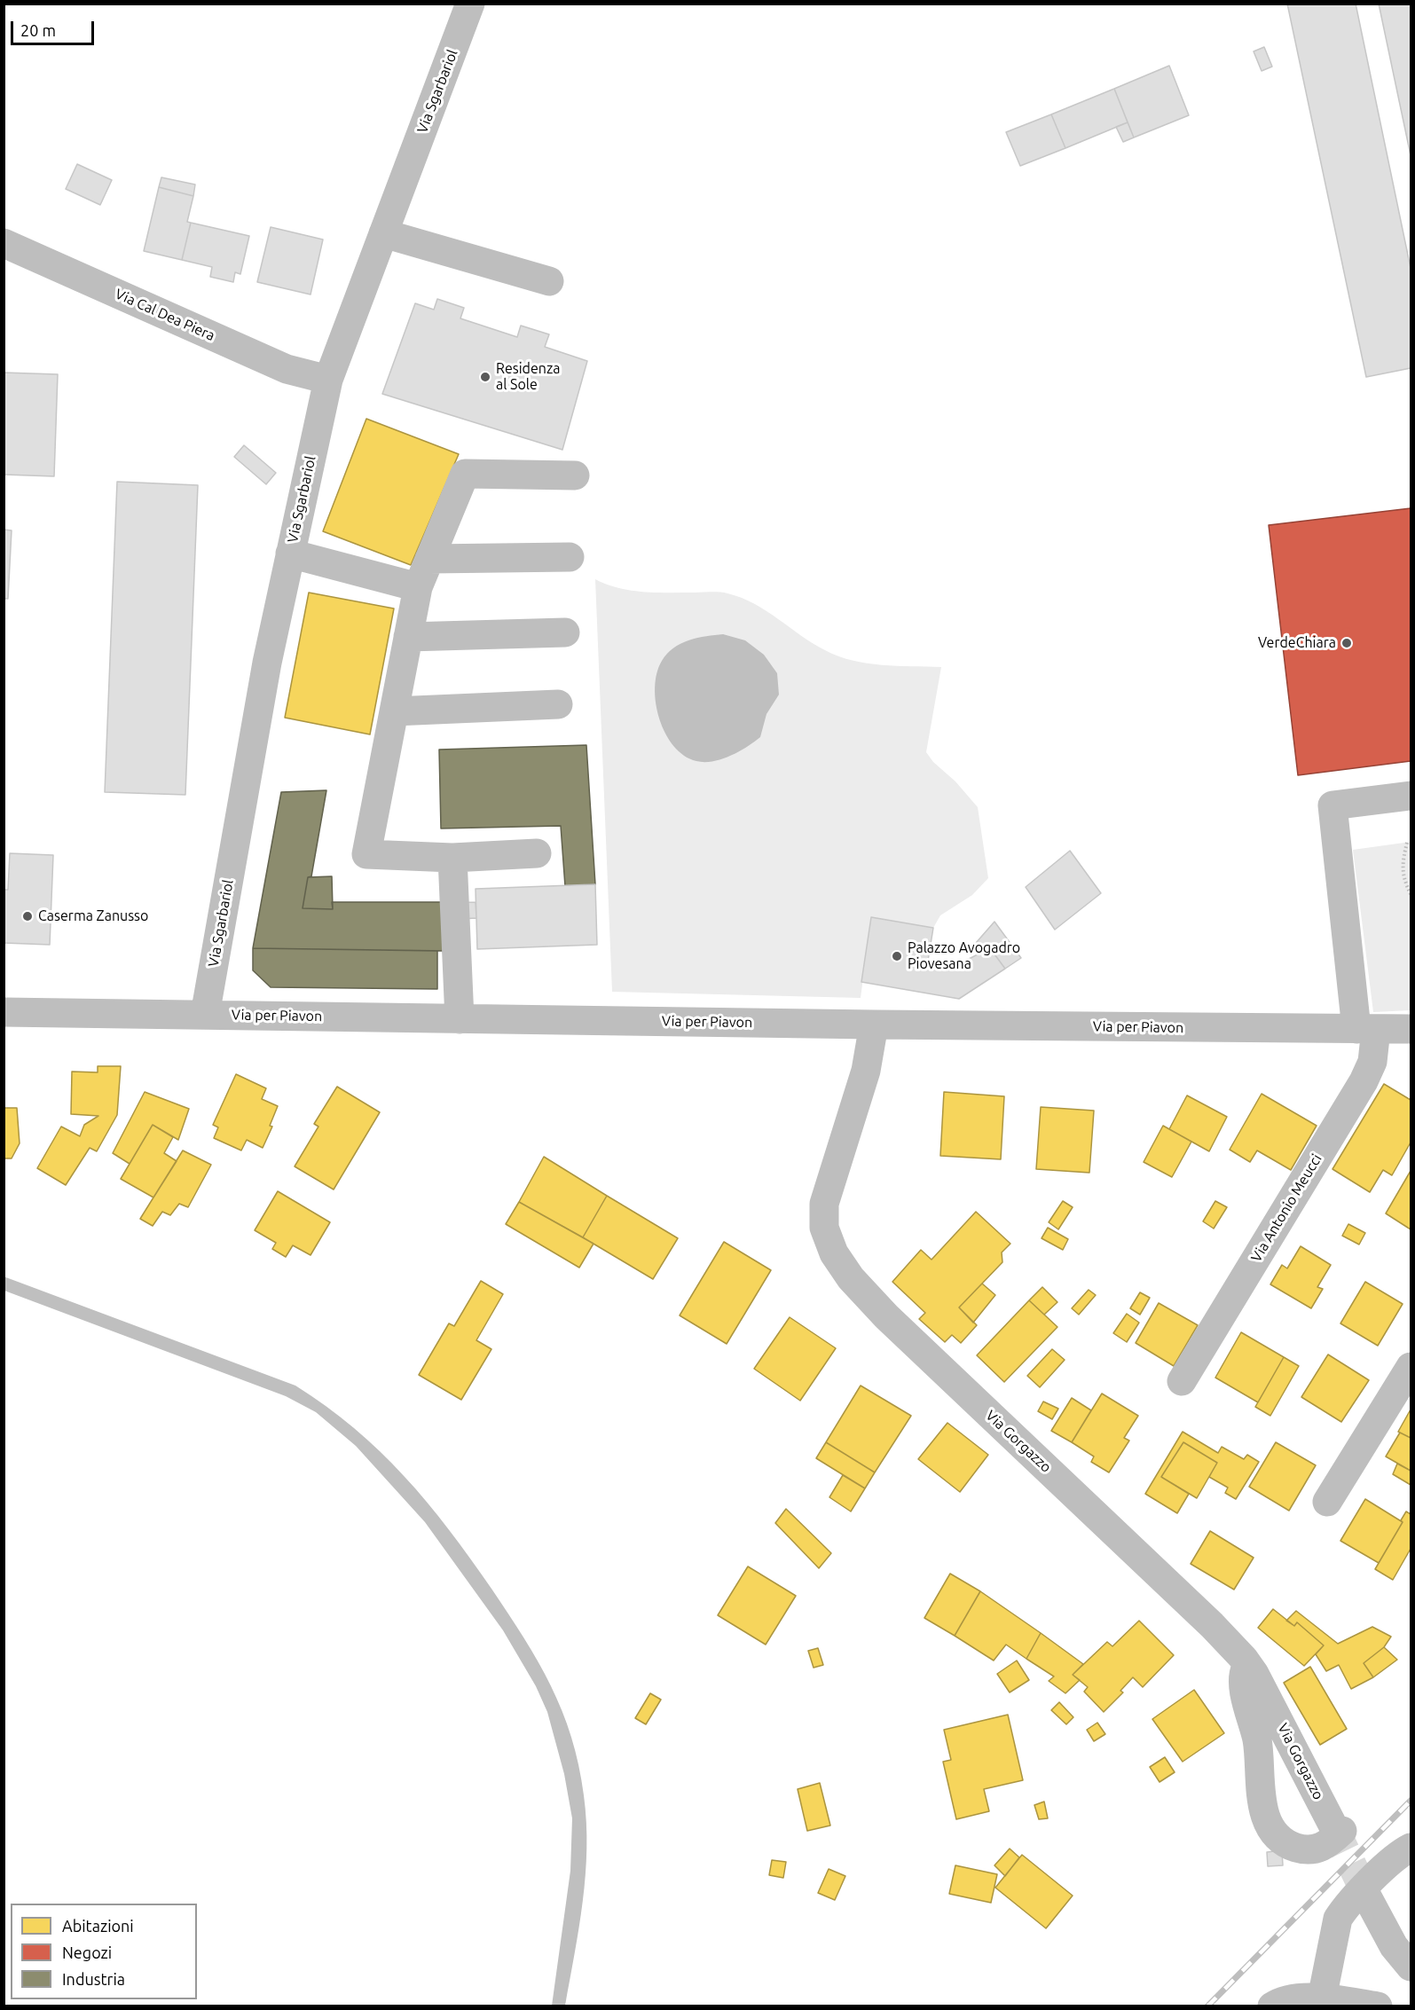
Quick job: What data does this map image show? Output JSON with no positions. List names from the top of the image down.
{
  "streets": {
    "street": [
      "Via Sgarbariol",
      "Via Cal Dea Piera",
      "Via per Piavon",
      "Via Antonio Meucci",
      "Via Gorgazzo"
    ]
  },
  "crossings": [
    ["Via Sgarbariol", "Via Cal Dea Piera"],
    ["Via Sgarbariol", "Via per Piavon"],
    ["Via per Piavon", "Via Antonio Meucci"],
    ["Via per Piavon", "Via Gorgazzo"]
  ],
  "places": [
    "Residenza al Sole",
    "VerdeChiara",
    "Caserma Zanusso",
    "Palazzo Avogadro Piovesana"
  ],
  "legend": ["Abitazioni", "Negozi", "Industria"],
  "scale_bar": "20 m"
}
